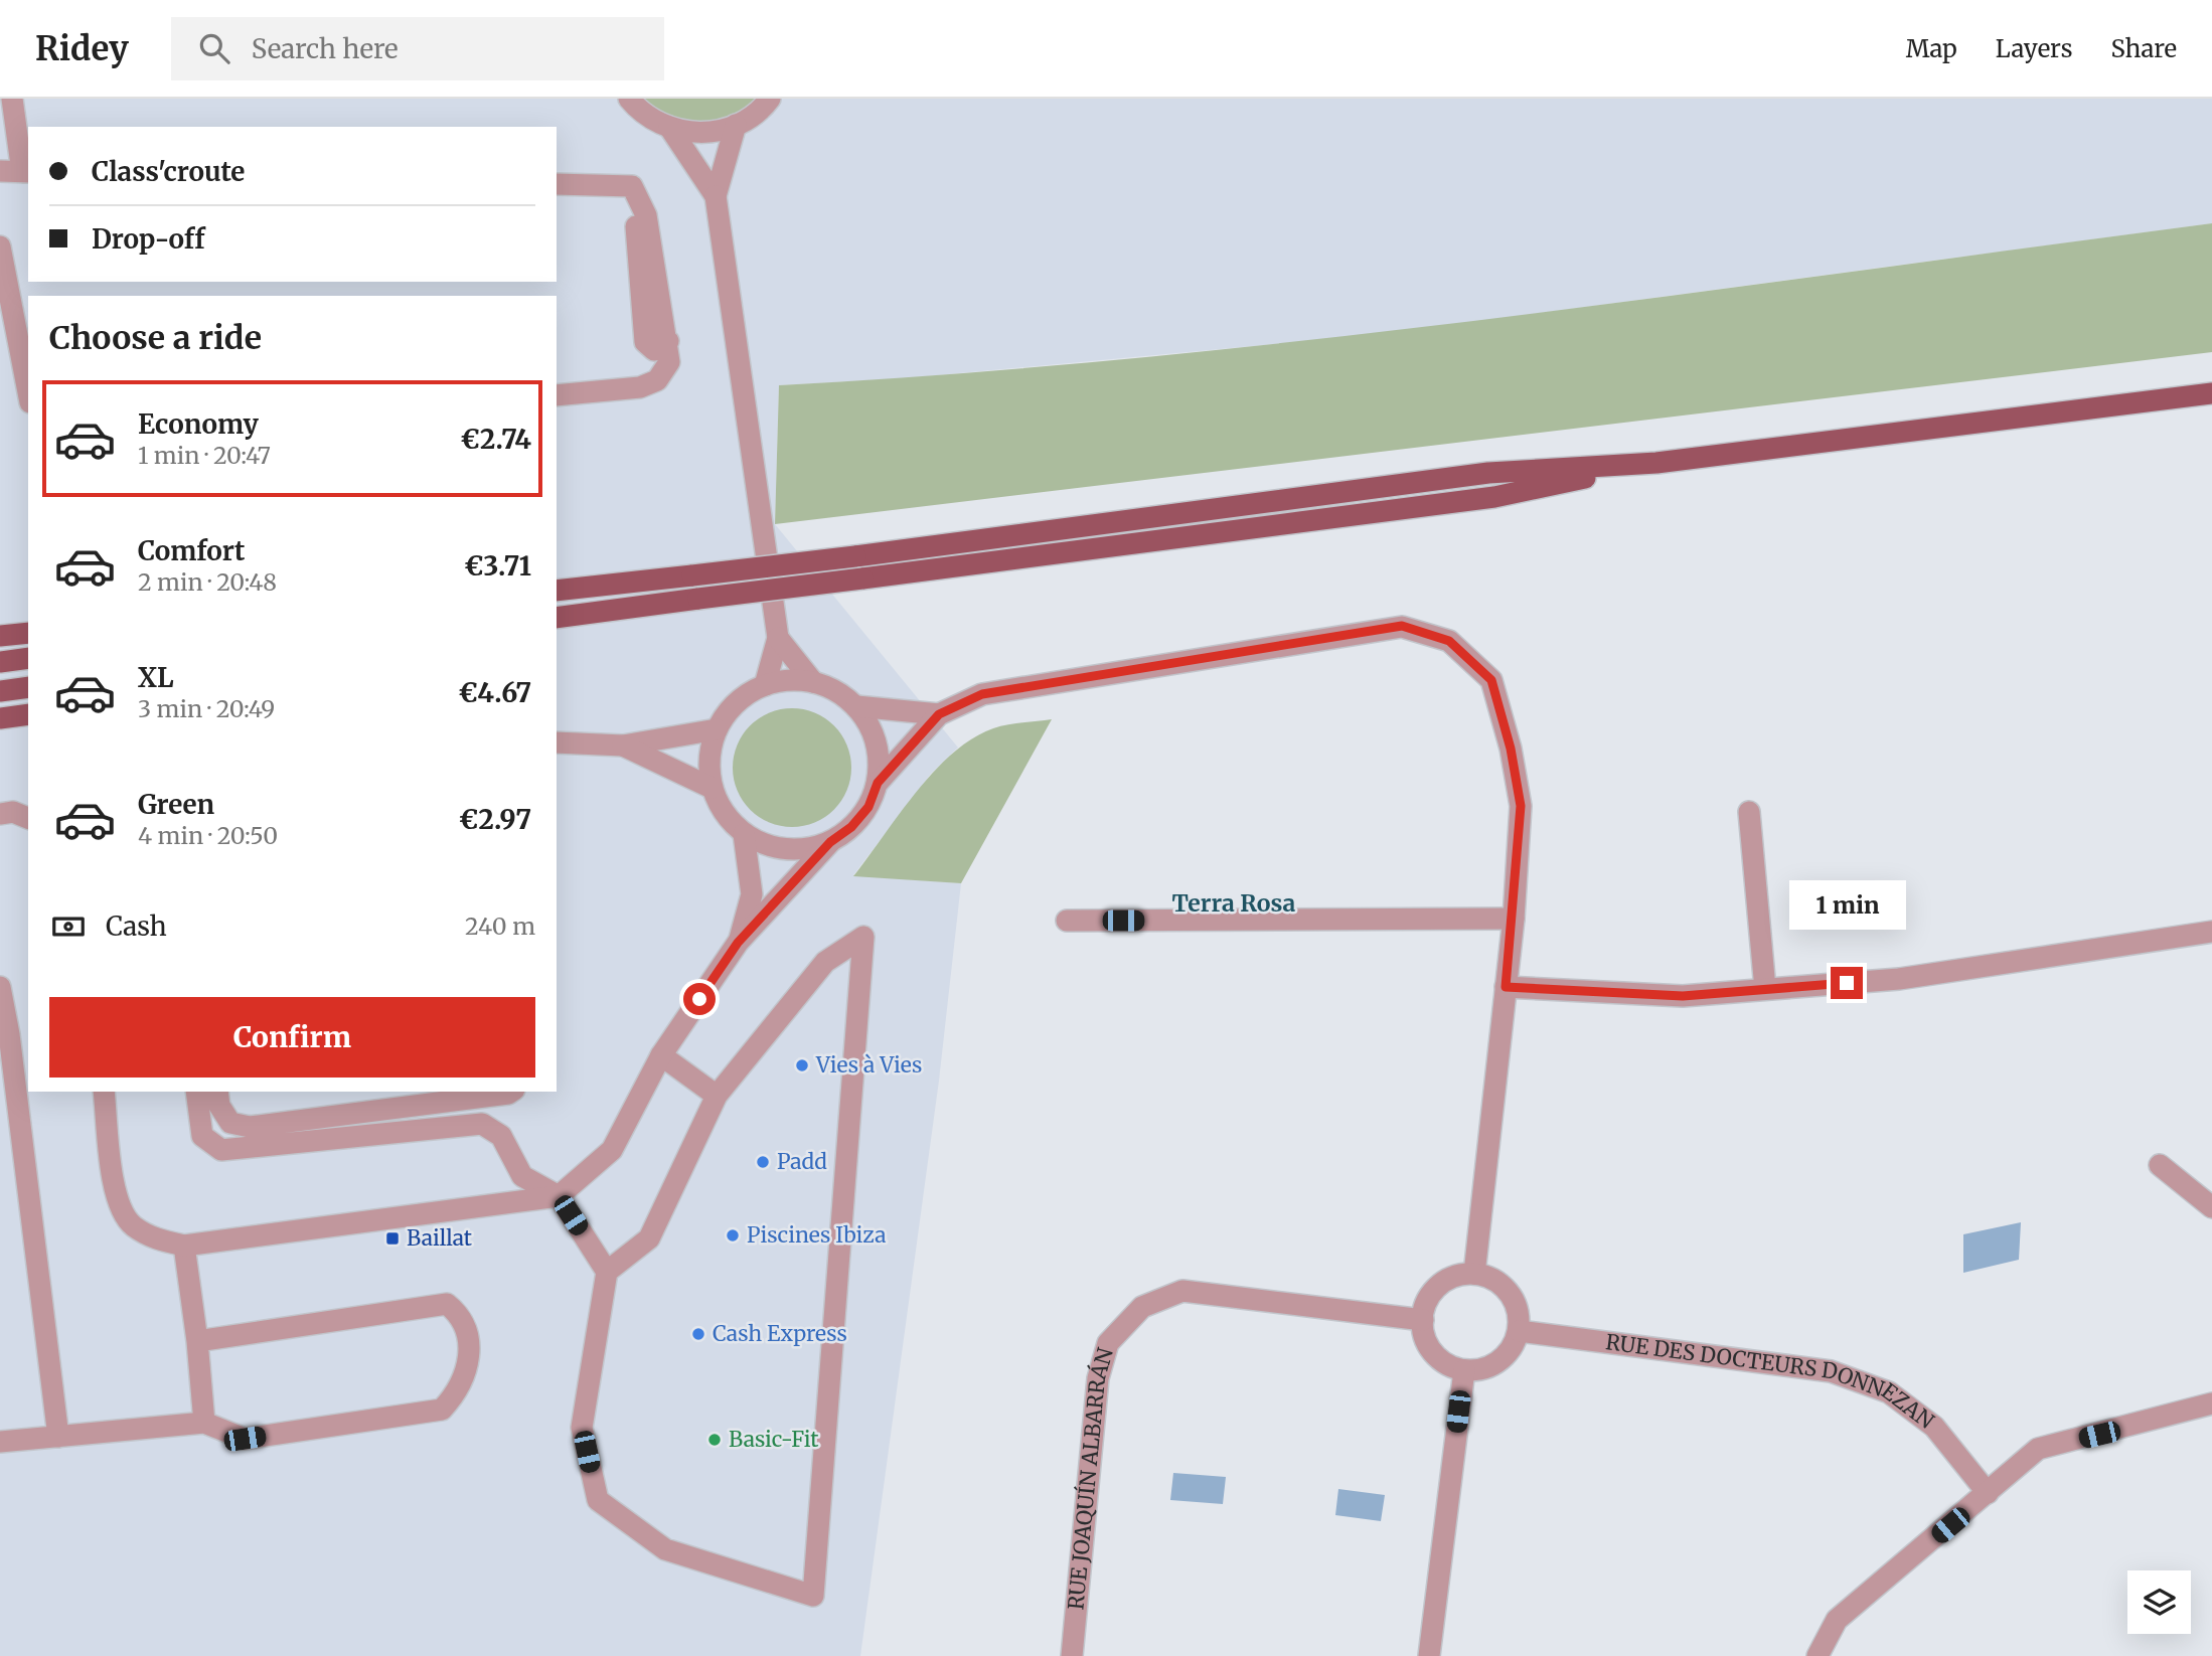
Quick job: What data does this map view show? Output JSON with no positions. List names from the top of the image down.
{
  "streets": {
    "street": ["RUE DES DOCTEURS DONNEZAN", "RUE JOAQUÍN ALBARRÁN"]
  },
  "crossings": [
    ["RUE DES DOCTEURS DONNEZAN", "RUE JOAQUÍN ALBARRÁN"]
  ],
  "districts": ["Terra Rosa"],
  "places": {
    "other": [
      "Vies à Vies",
      "Padd",
      "Piscines Ibiza",
      "Cash Express",
      "Basic-Fit"
    ],
    "transit": ["Baillat"]
  },
  "page": {
    "header": "Ridey",
    "search": "Search here",
    "nav": ["Map", "Layers", "Share"],
    "banner": ["Class'croute", "Drop-off"],
    "heading": "Choose a ride",
    "list": [
      {
        "name": "Economy",
        "note": "1 min · 20:47",
        "value": "€2.74"
      },
      {
        "name": "Comfort",
        "note": "2 min · 20:48",
        "value": "€3.71"
      },
      {
        "name": "XL",
        "note": "3 min · 20:49",
        "value": "€4.67"
      },
      {
        "name": "Green",
        "note": "4 min · 20:50",
        "value": "€2.97"
      }
    ],
    "bubble": "1 min",
    "pay": ["Cash", "240 m"],
    "buttons": "Confirm"
  }
}
